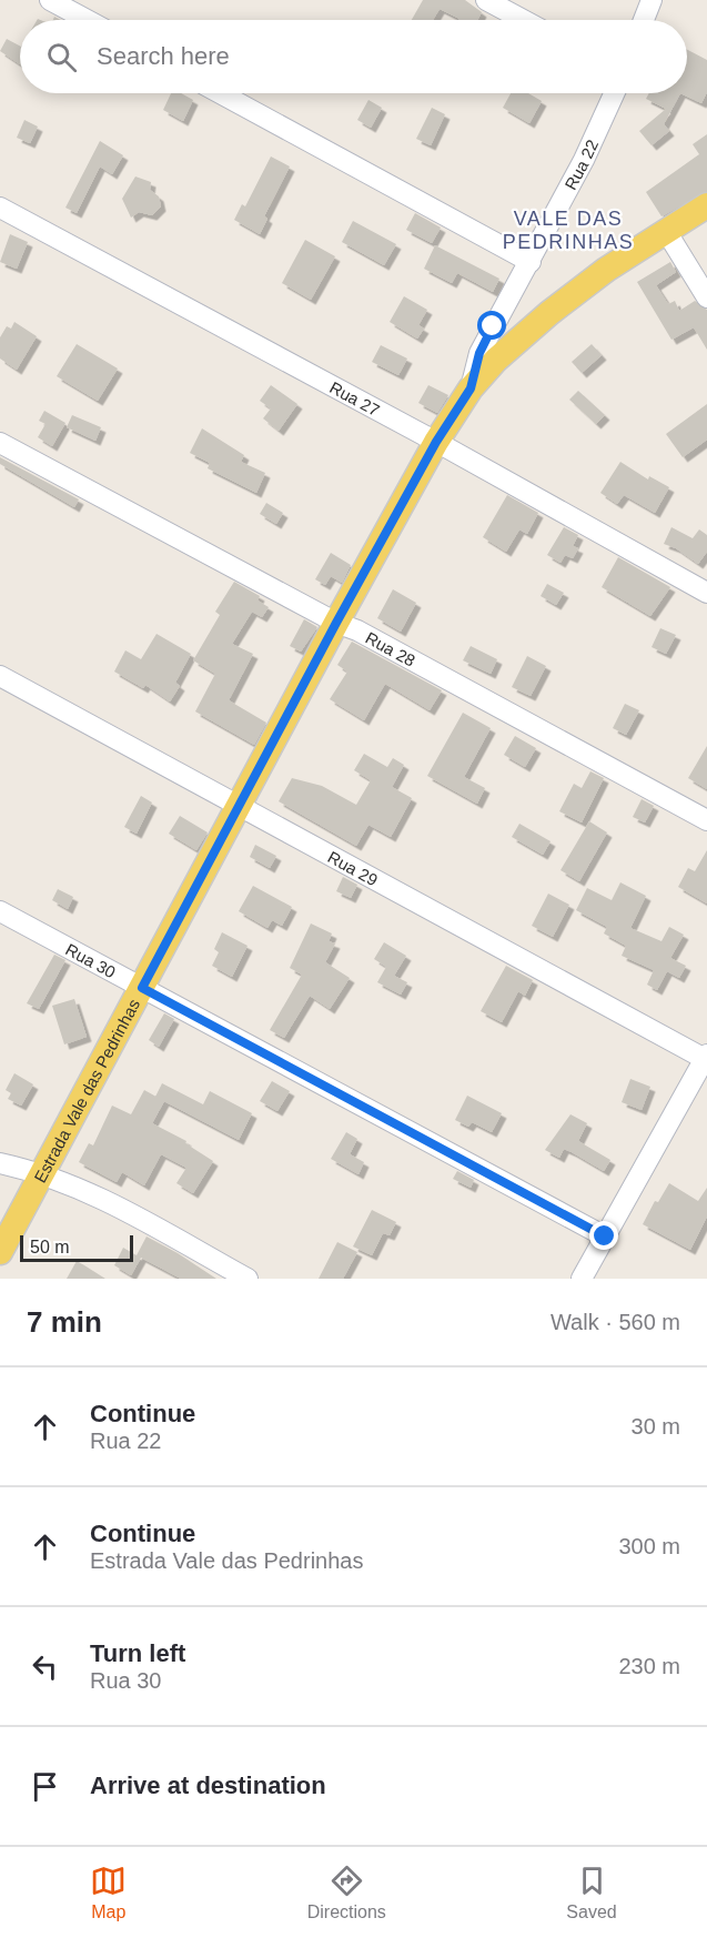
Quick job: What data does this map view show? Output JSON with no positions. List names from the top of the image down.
{
  "streets": {
    "main road": ["Estrada Vale das Pedrinhas"],
    "street": [
      "Rua 22",
      "Rua 27",
      "Rua 28",
      "Rua 29",
      "Rua 30"
    ]
  },
  "crossings": [
    ["Rua 22", "Estrada Vale das Pedrinhas"],
    ["Rua 27", "Estrada Vale das Pedrinhas"],
    ["Rua 28", "Estrada Vale das Pedrinhas"],
    ["Rua 29", "Estrada Vale das Pedrinhas"],
    ["Rua 30", "Estrada Vale das Pedrinhas"]
  ],
  "districts": ["VALE DAS PEDRINHAS"],
  "scale_bar": "50 m",
  "page": {
    "search": "Search here",
    "scale": "50 m",
    "heading": ["7 min", "Walk · 560 m"],
    "list": [
      ["Continue", "Rua 22", "30 m"],
      ["Continue", "Estrada Vale das Pedrinhas", "300 m"],
      ["Turn left", "Rua 30", "230 m"],
      "Arrive at destination"
    ],
    "nav": ["Map", "Directions", "Saved"]
  }
}
